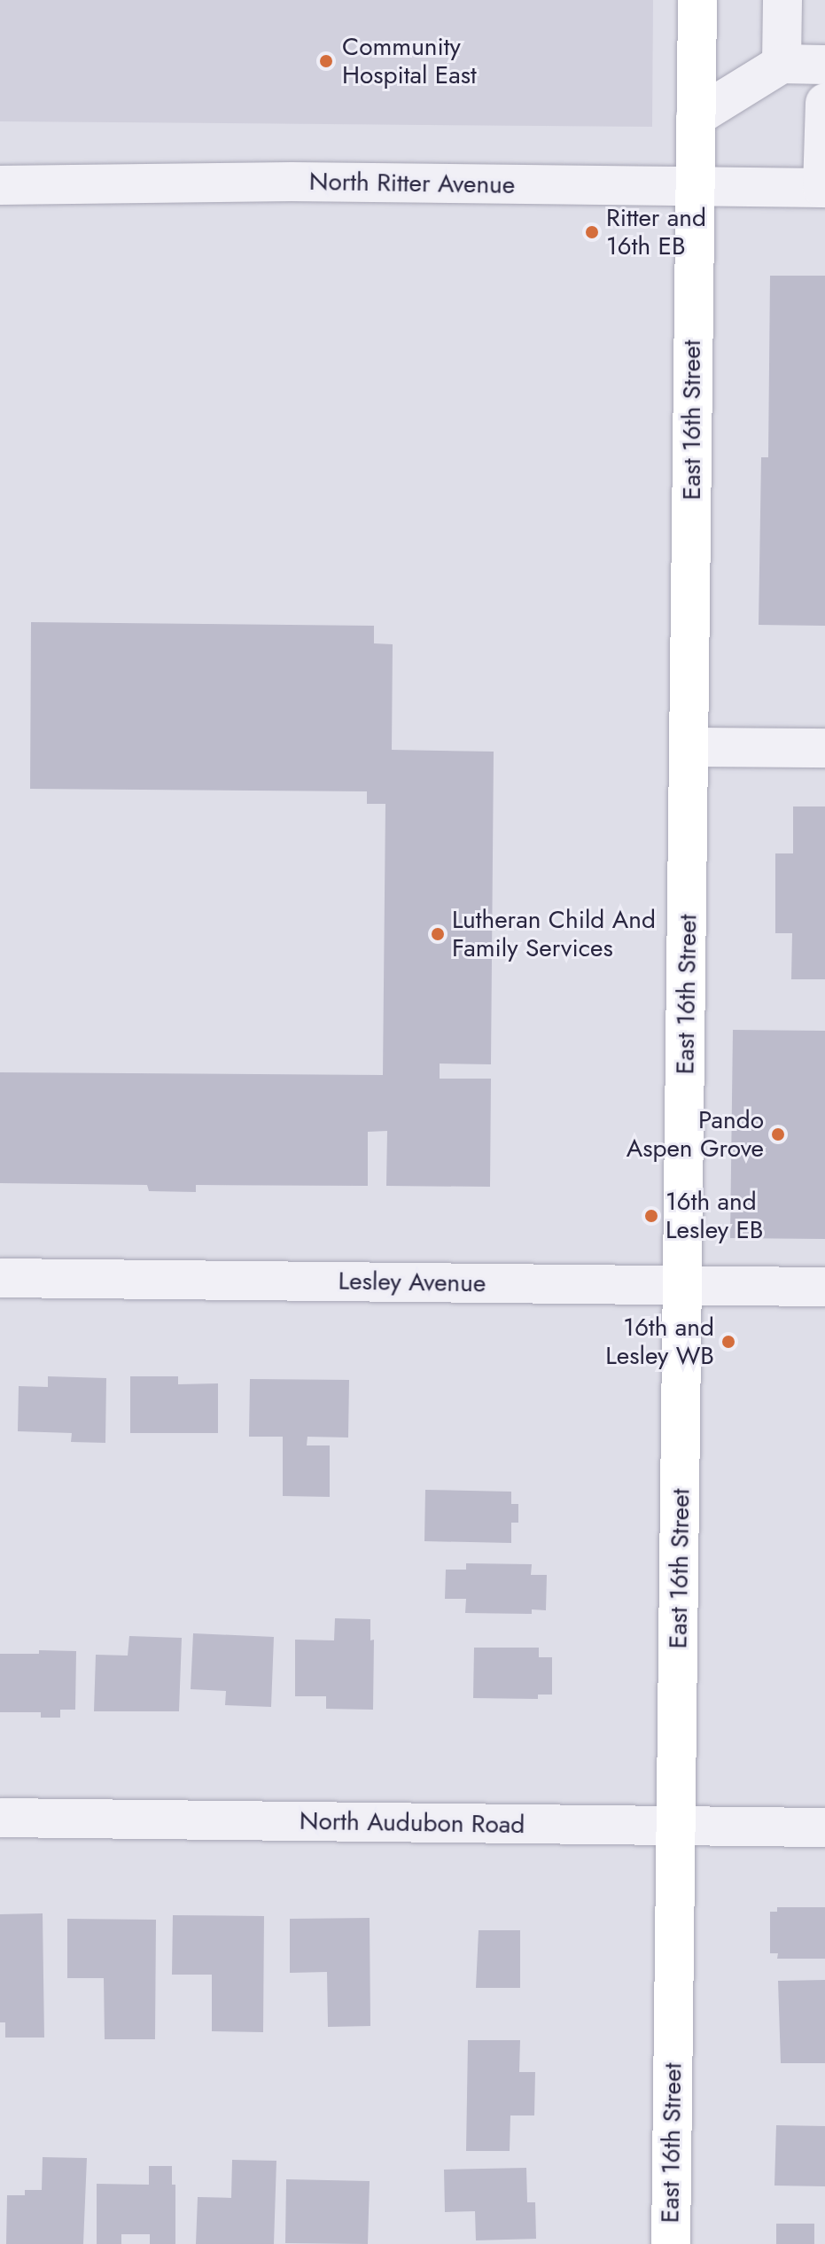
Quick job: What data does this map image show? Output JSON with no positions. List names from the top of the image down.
{
  "streets": {
    "main road": ["East 16th Street"],
    "street": ["North Ritter Avenue", "Lesley Avenue", "North Audubon Road"]
  },
  "crossings": [
    ["North Ritter Avenue", "East 16th Street"],
    ["East 16th Street", "Lesley Avenue"],
    ["East 16th Street", "North Audubon Road"]
  ],
  "places": [
    "Community Hospital East",
    "Ritter and 16th EB",
    "Lutheran Child And Family Services",
    "Pando Aspen Grove",
    "16th and Lesley EB",
    "16th and Lesley WB"
  ]
}
